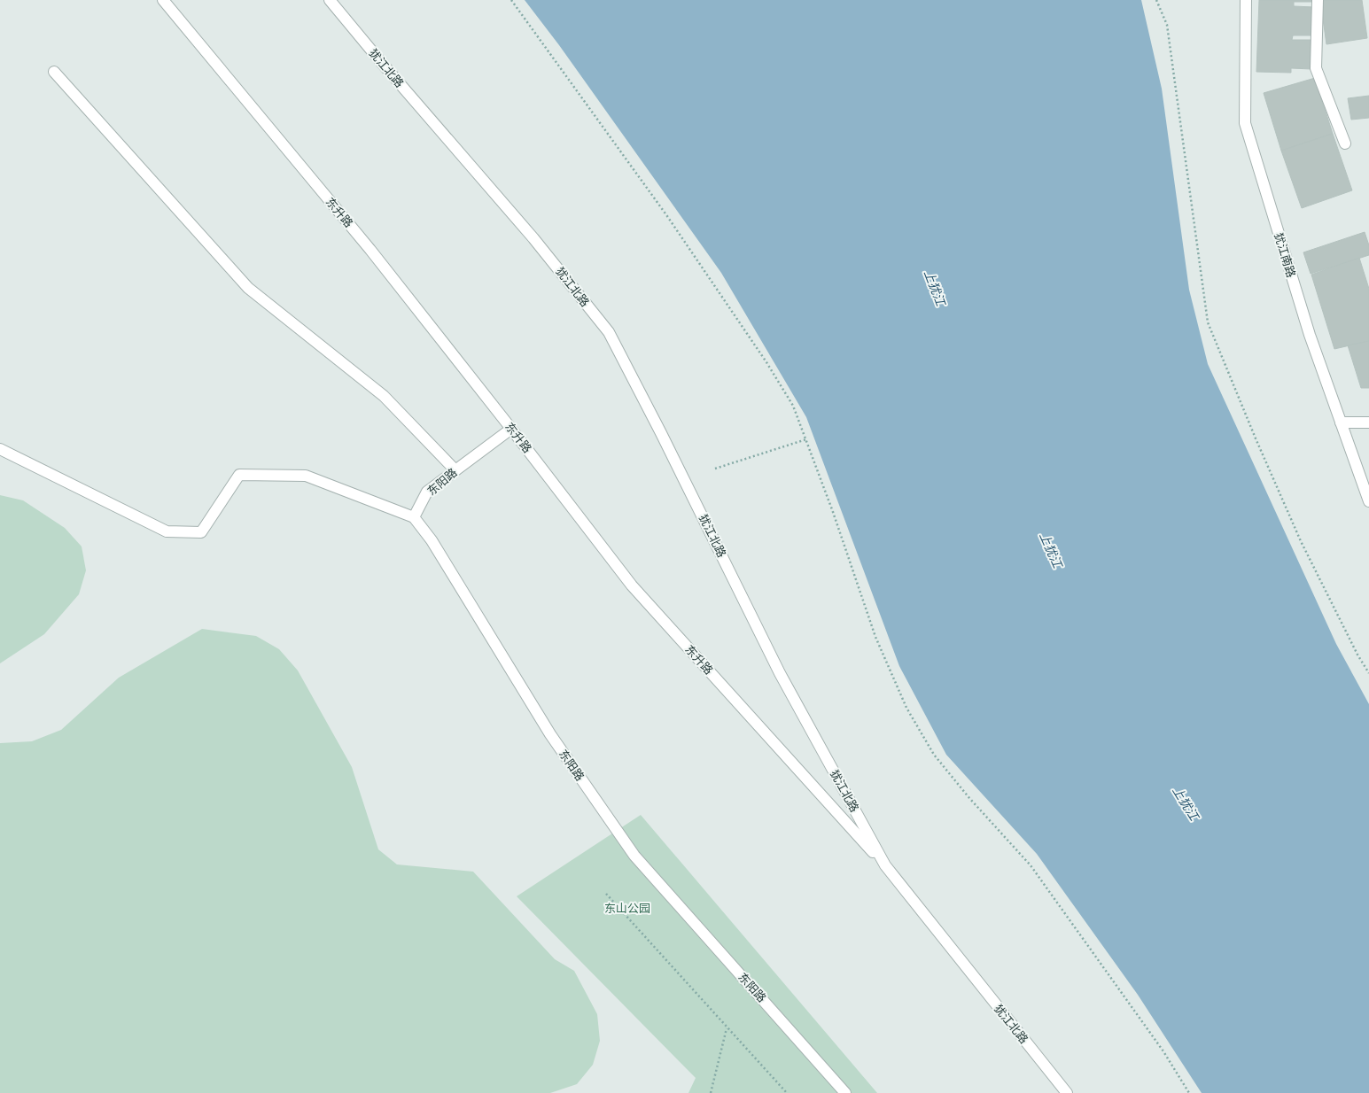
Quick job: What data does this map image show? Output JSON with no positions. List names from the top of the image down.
{
  "streets": {
    "street": [
      "犹江北路",
      "东升路",
      "犹江南路",
      "东阳路"
    ]
  },
  "crossings": [
    ["犹江北路", "东升路"],
    ["东升路", "东阳路"]
  ],
  "water": ["上犹江"],
  "parks": ["东山公园"]
}
